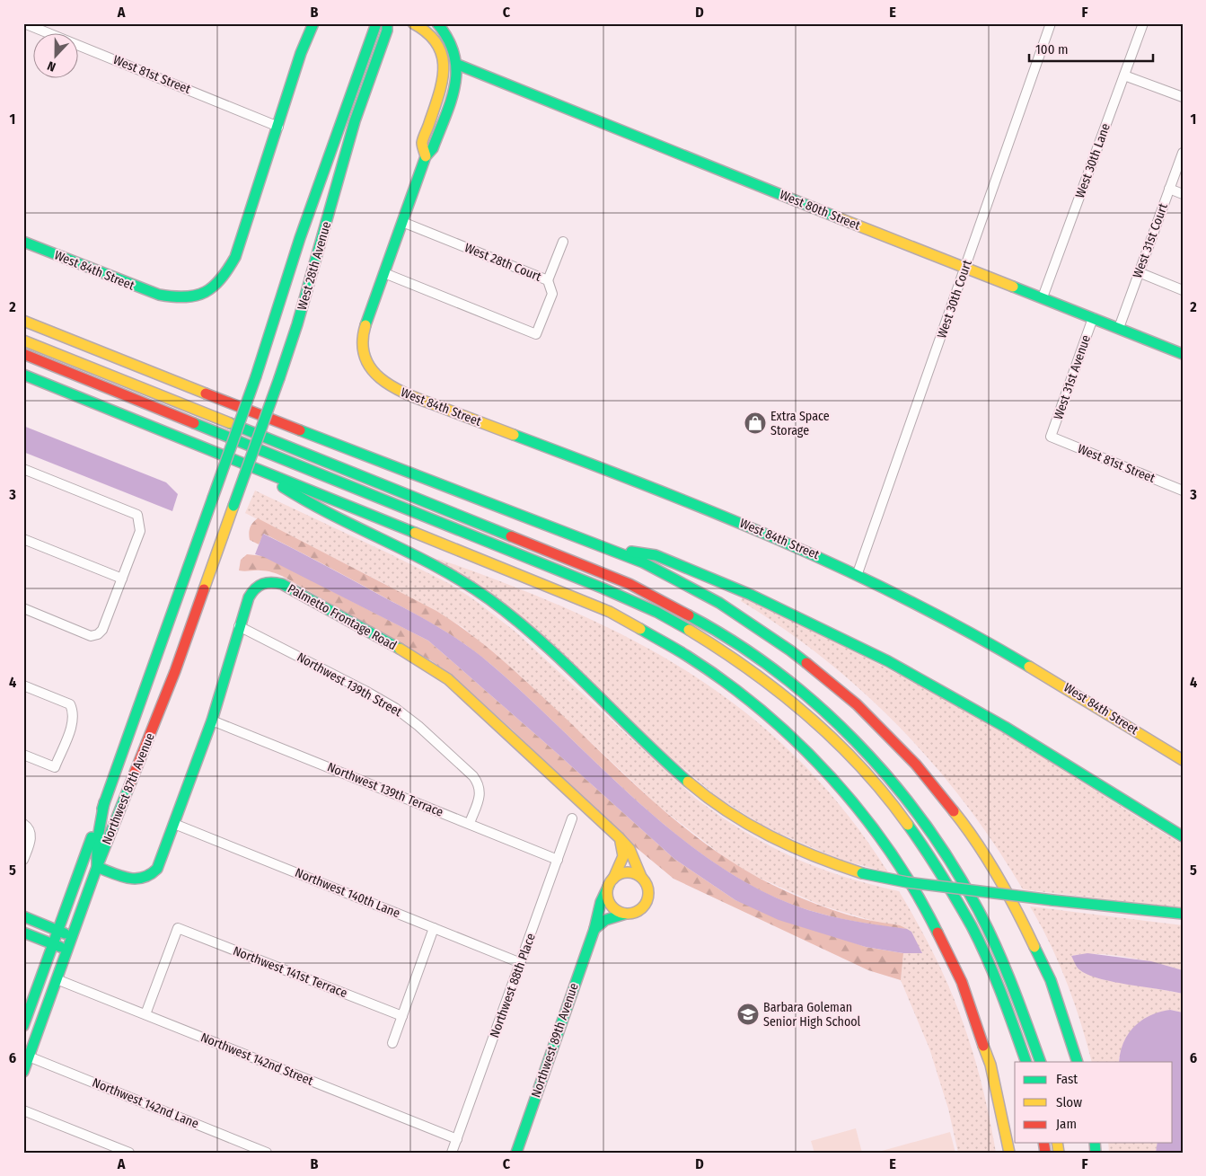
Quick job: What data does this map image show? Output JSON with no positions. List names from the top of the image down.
{
  "streets": {
    "main road": [
      "West 80th Street",
      "West 28th Avenue",
      "West 84th Street",
      "Palmetto Frontage Road",
      "Northwest 87th Avenue",
      "Northwest 89th Avenue"
    ],
    "street": [
      "West 81st Street",
      "West 30th Lane",
      "West 31st Court",
      "West 28th Court",
      "West 30th Court",
      "West 31st Avenue",
      "Northwest 139th Street",
      "Northwest 139th Terrace",
      "Northwest 140th Lane",
      "Northwest 141st Terrace",
      "Northwest 88th Place",
      "Northwest 142nd Street",
      "Northwest 142nd Lane"
    ]
  },
  "crossings": [
    ["West 81st Street", "West 84th Street"],
    ["West 81st Street", "West 31st Avenue"],
    ["West 30th Lane", "West 80th Street"],
    ["West 80th Street", "West 31st Court"],
    ["West 80th Street", "West 30th Court"],
    ["West 80th Street", "West 31st Avenue"],
    ["West 28th Court", "West 84th Street"],
    ["West 28th Avenue", "Northwest 87th Avenue"],
    ["West 84th Street", "West 30th Court"],
    ["Palmetto Frontage Road", "Northwest 139th Street"],
    ["Palmetto Frontage Road", "Northwest 87th Avenue"],
    ["Palmetto Frontage Road", "Northwest 139th Terrace"],
    ["Palmetto Frontage Road", "Northwest 140th Lane"],
    ["Palmetto Frontage Road", "Northwest 89th Avenue"],
    ["Northwest 139th Street", "Northwest 139th Terrace"],
    ["Northwest 87th Avenue", "Northwest 142nd Street"],
    ["Northwest 87th Avenue", "Northwest 142nd Lane"],
    ["Northwest 139th Terrace", "Northwest 88th Place"],
    ["Northwest 140th Lane", "Northwest 88th Place"],
    ["Northwest 141st Terrace", "Northwest 142nd Street"],
    ["Northwest 88th Place", "Northwest 142nd Street"]
  ],
  "places": {
    "shop": ["Extra Space Storage"],
    "school or university": ["Barbara Goleman Senior High School"]
  },
  "legend": ["Fast", "Slow", "Jam"],
  "scale_bar": "100 m",
  "north": "bottom",
  "grid": {
    "columns": [
      "A",
      "B",
      "C",
      "D",
      "E",
      "F"
    ],
    "rows": [
      "1",
      "2",
      "3",
      "4",
      "5",
      "6"
    ]
  }
}
